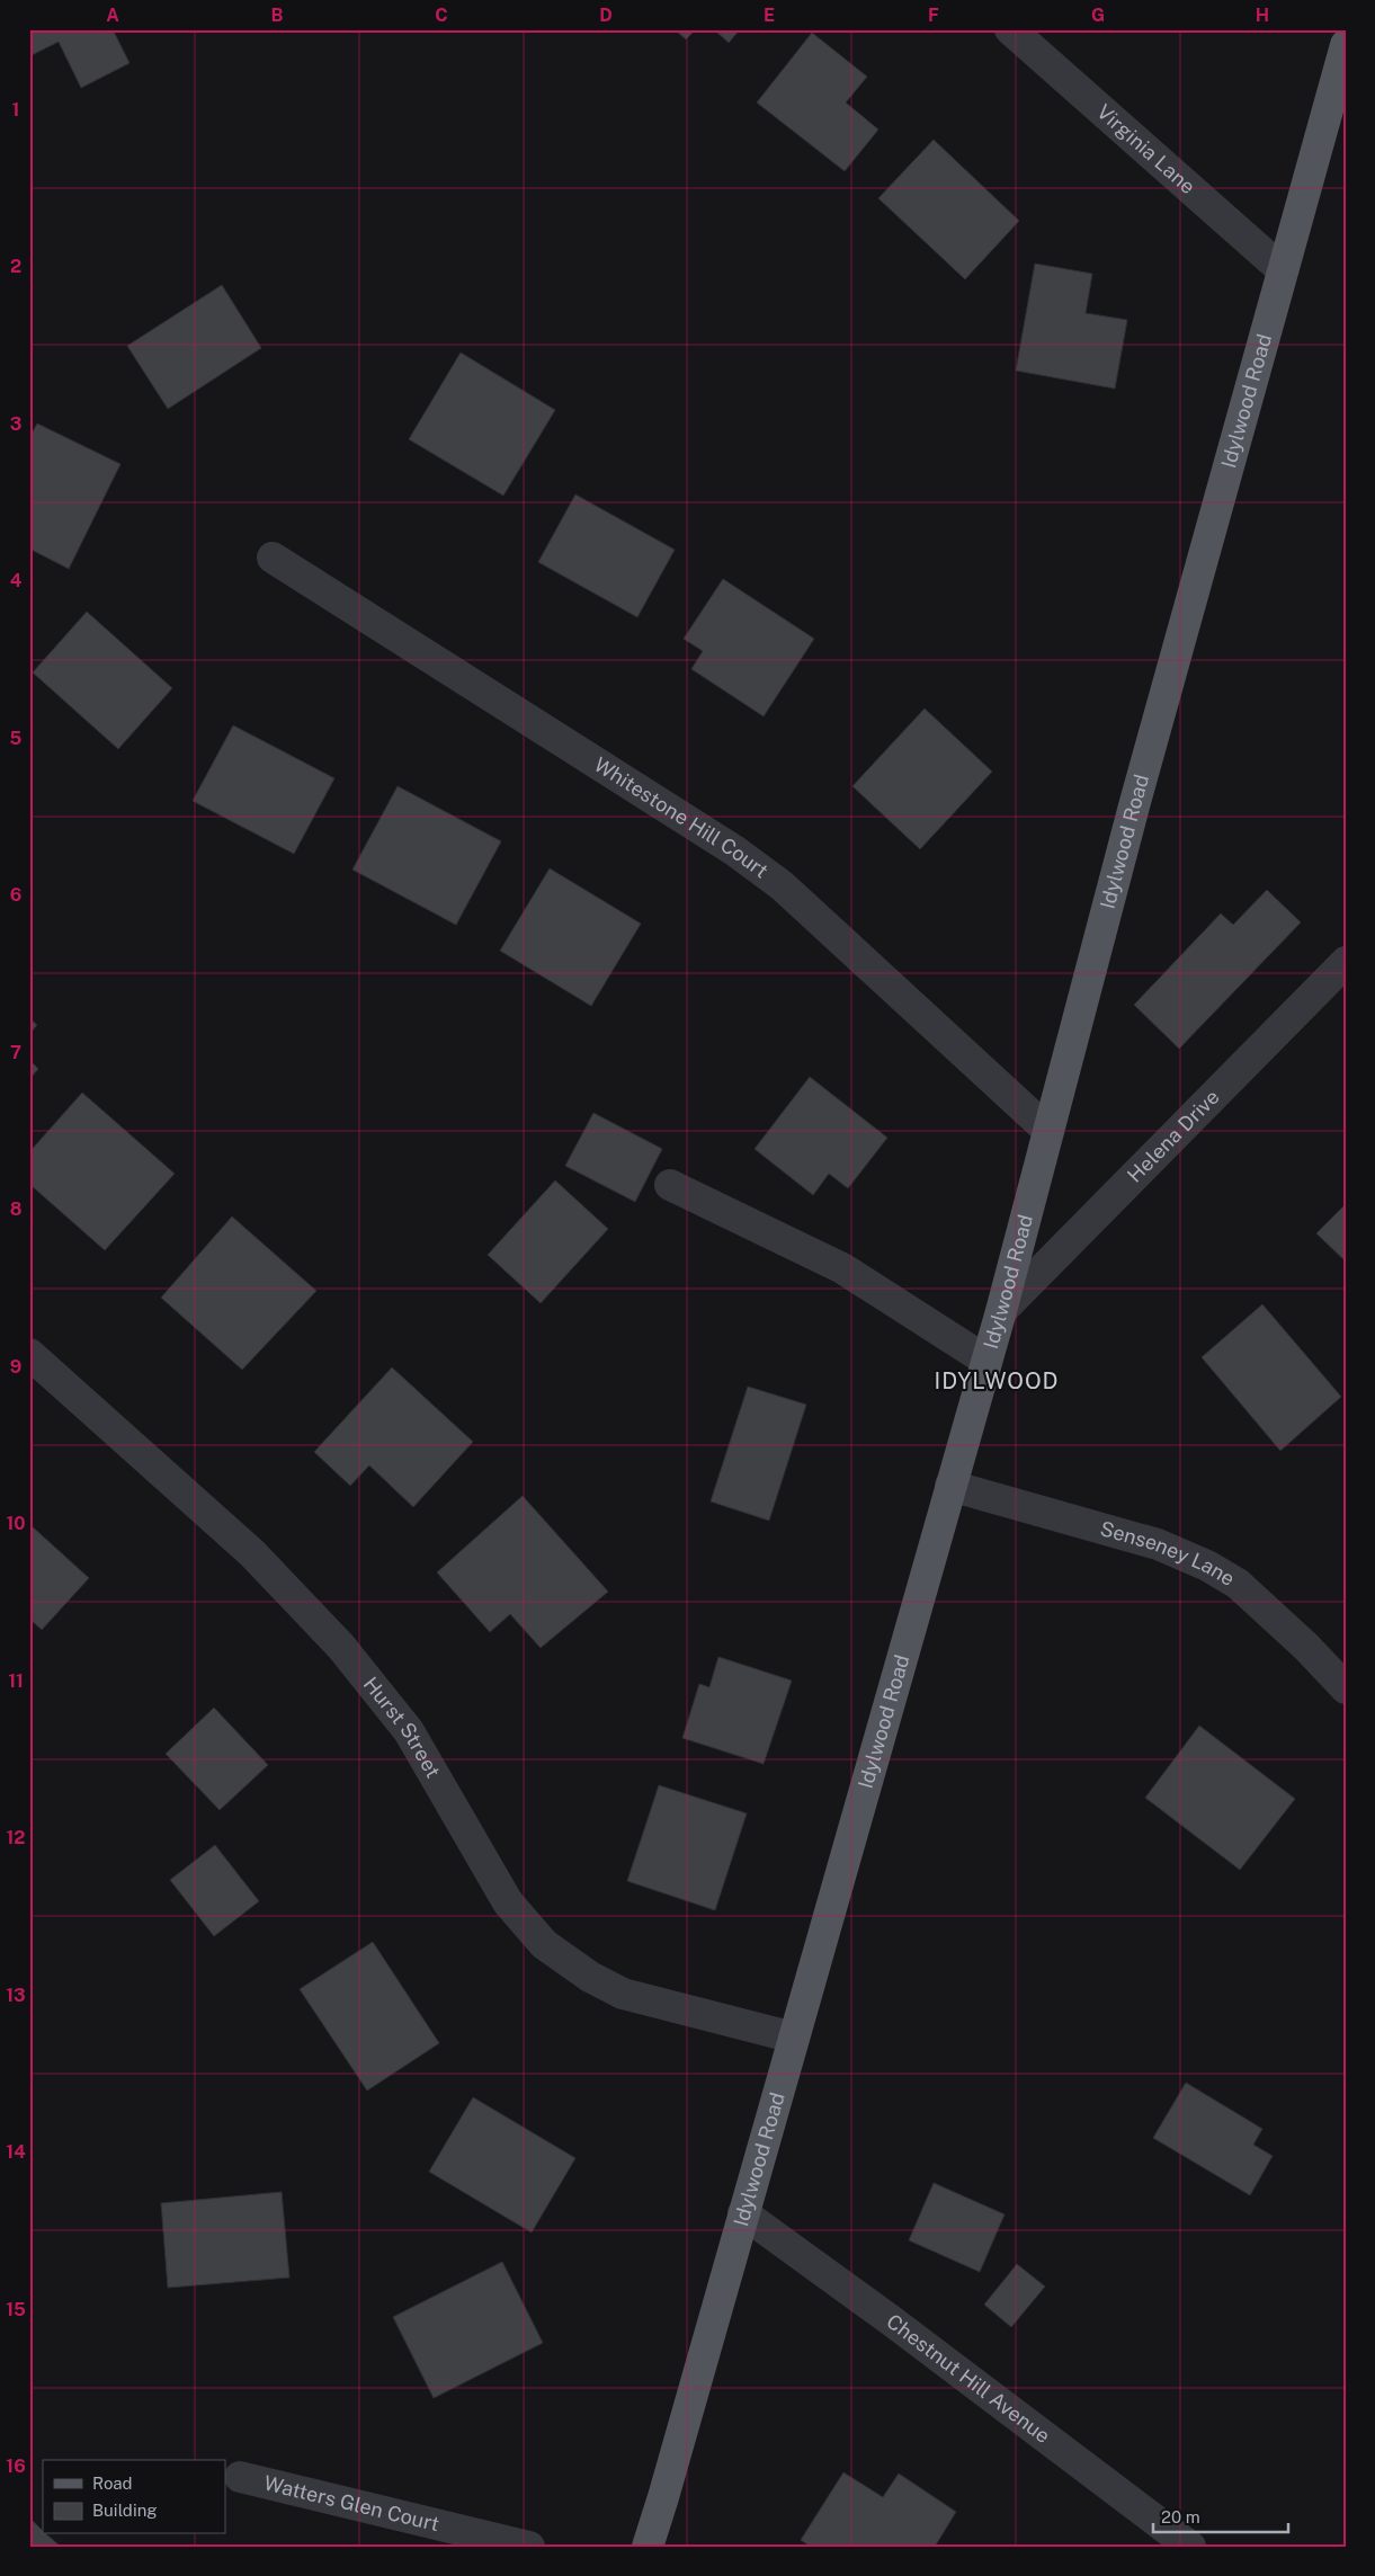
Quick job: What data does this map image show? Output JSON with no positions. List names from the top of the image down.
{
  "streets": {
    "main road": ["Idylwood Road"],
    "street": [
      "Virginia Lane",
      "Whitestone Hill Court",
      "Helena Drive",
      "Senseney Lane",
      "Hurst Street",
      "Chestnut Hill Avenue",
      "Watters Glen Court"
    ]
  },
  "crossings": [
    ["Virginia Lane", "Idylwood Road"],
    ["Idylwood Road", "Whitestone Hill Court"],
    ["Idylwood Road", "Helena Drive"],
    ["Idylwood Road", "Senseney Lane"],
    ["Idylwood Road", "Hurst Street"],
    ["Idylwood Road", "Chestnut Hill Avenue"]
  ],
  "districts": ["IDYLWOOD"],
  "legend": ["Road", "Building"],
  "scale_bar": "20 m",
  "grid": {
    "columns": [
      "A",
      "B",
      "C",
      "D",
      "E",
      "F",
      "G",
      "H"
    ],
    "rows": [
      "1",
      "2",
      "3",
      "4",
      "5",
      "6",
      "7",
      "8",
      "9",
      "10",
      "11",
      "12",
      "13",
      "14",
      "15",
      "16"
    ]
  }
}
